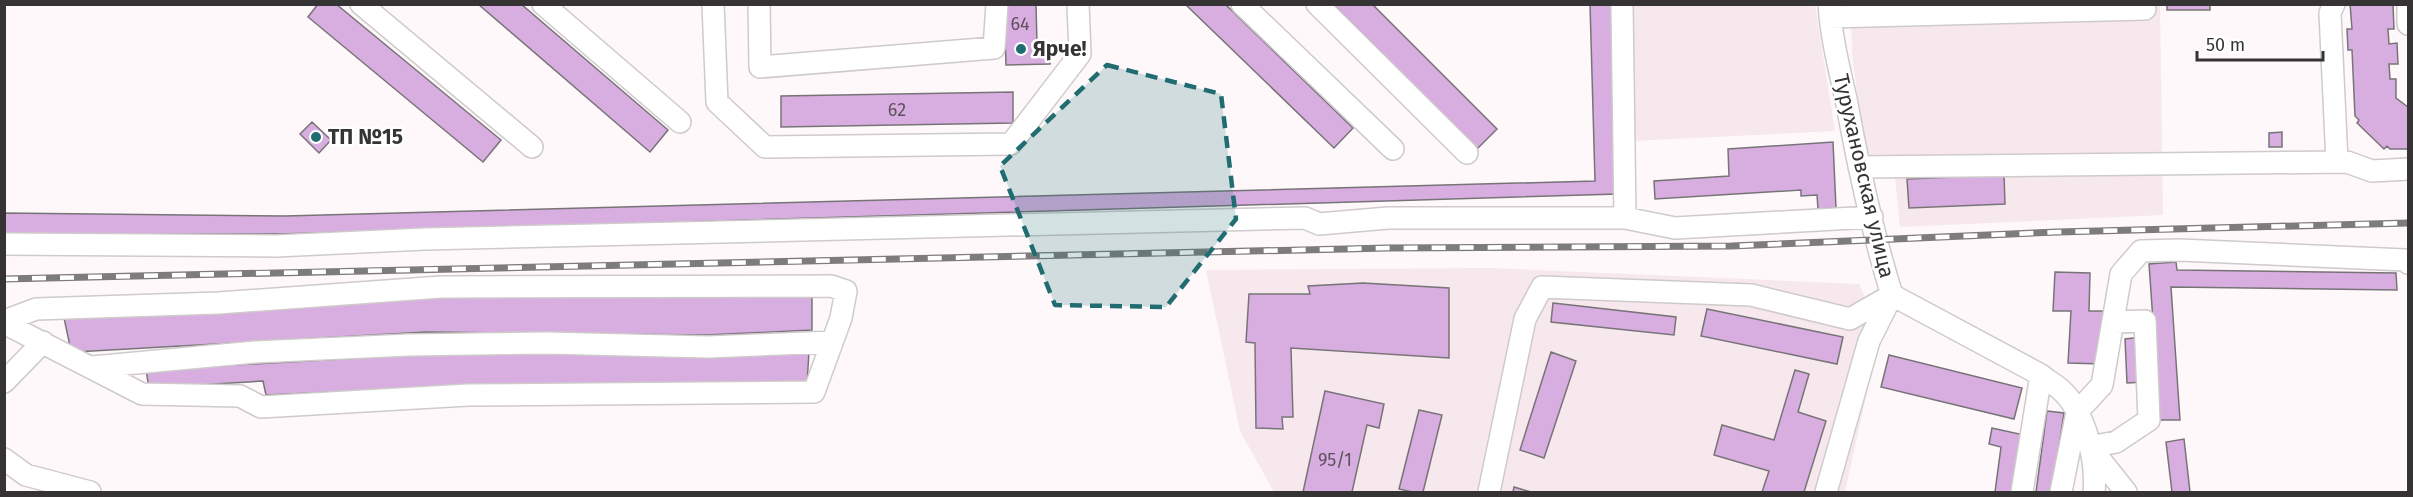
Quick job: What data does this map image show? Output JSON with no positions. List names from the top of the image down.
{
  "streets": {
    "street": ["Турухановская улица"]
  },
  "places": ["Ярче!", "ТП №15"],
  "house_numbers": ["64", "62", "95/1"],
  "scale_bar": "50 m"
}
